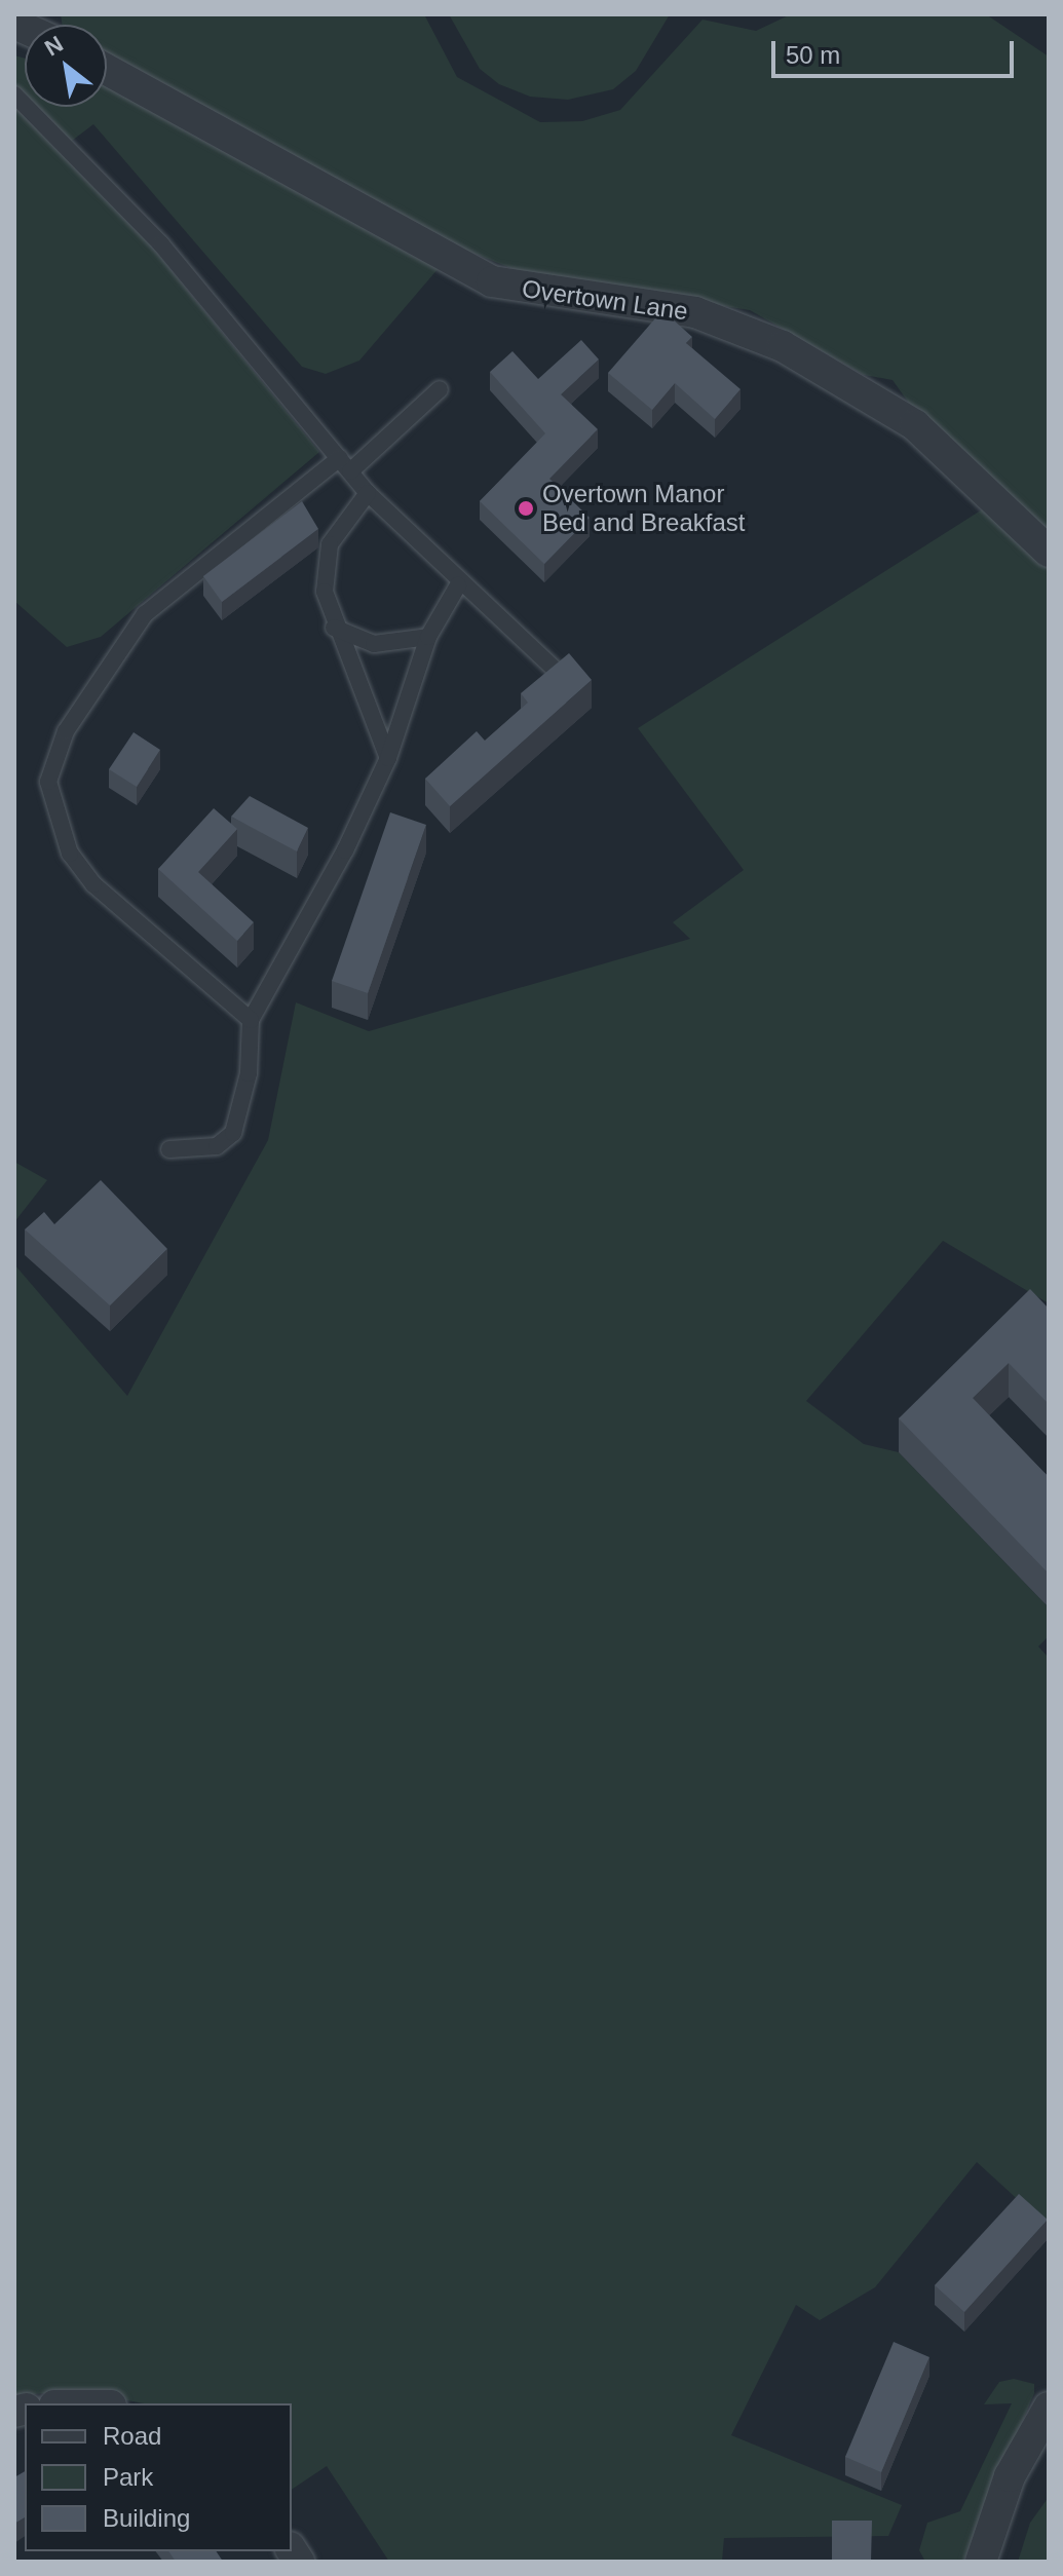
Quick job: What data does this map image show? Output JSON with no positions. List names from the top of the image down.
{
  "streets": {
    "street": ["Overtown Lane"]
  },
  "places": ["Overtown Manor Bed and Breakfast"],
  "legend": ["Road", "Park", "Building"],
  "scale_bar": "50 m",
  "north": "top left"
}
